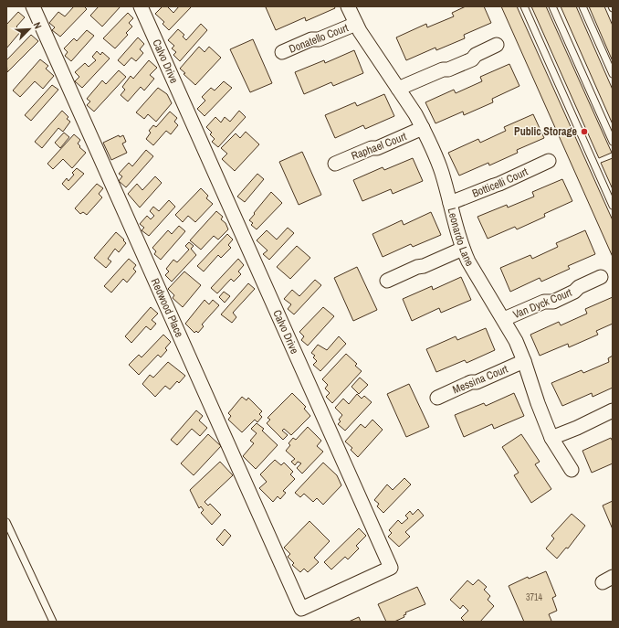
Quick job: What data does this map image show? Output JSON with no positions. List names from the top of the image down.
{
  "streets": {
    "street": [
      "Donatello Court",
      "Calvo Drive",
      "Raphael Court",
      "Botticelli Court",
      "Leonardo Lane",
      "Van Dyck Court",
      "Redwood Place",
      "Messina Court"
    ]
  },
  "crossings": [
    ["Donatello Court", "Leonardo Lane"],
    ["Calvo Drive", "Redwood Place"],
    ["Raphael Court", "Leonardo Lane"],
    ["Botticelli Court", "Leonardo Lane"],
    ["Leonardo Lane", "Van Dyck Court"],
    ["Leonardo Lane", "Messina Court"]
  ],
  "places": ["Public Storage"],
  "house_numbers": ["3714"],
  "north": "top right"
}
